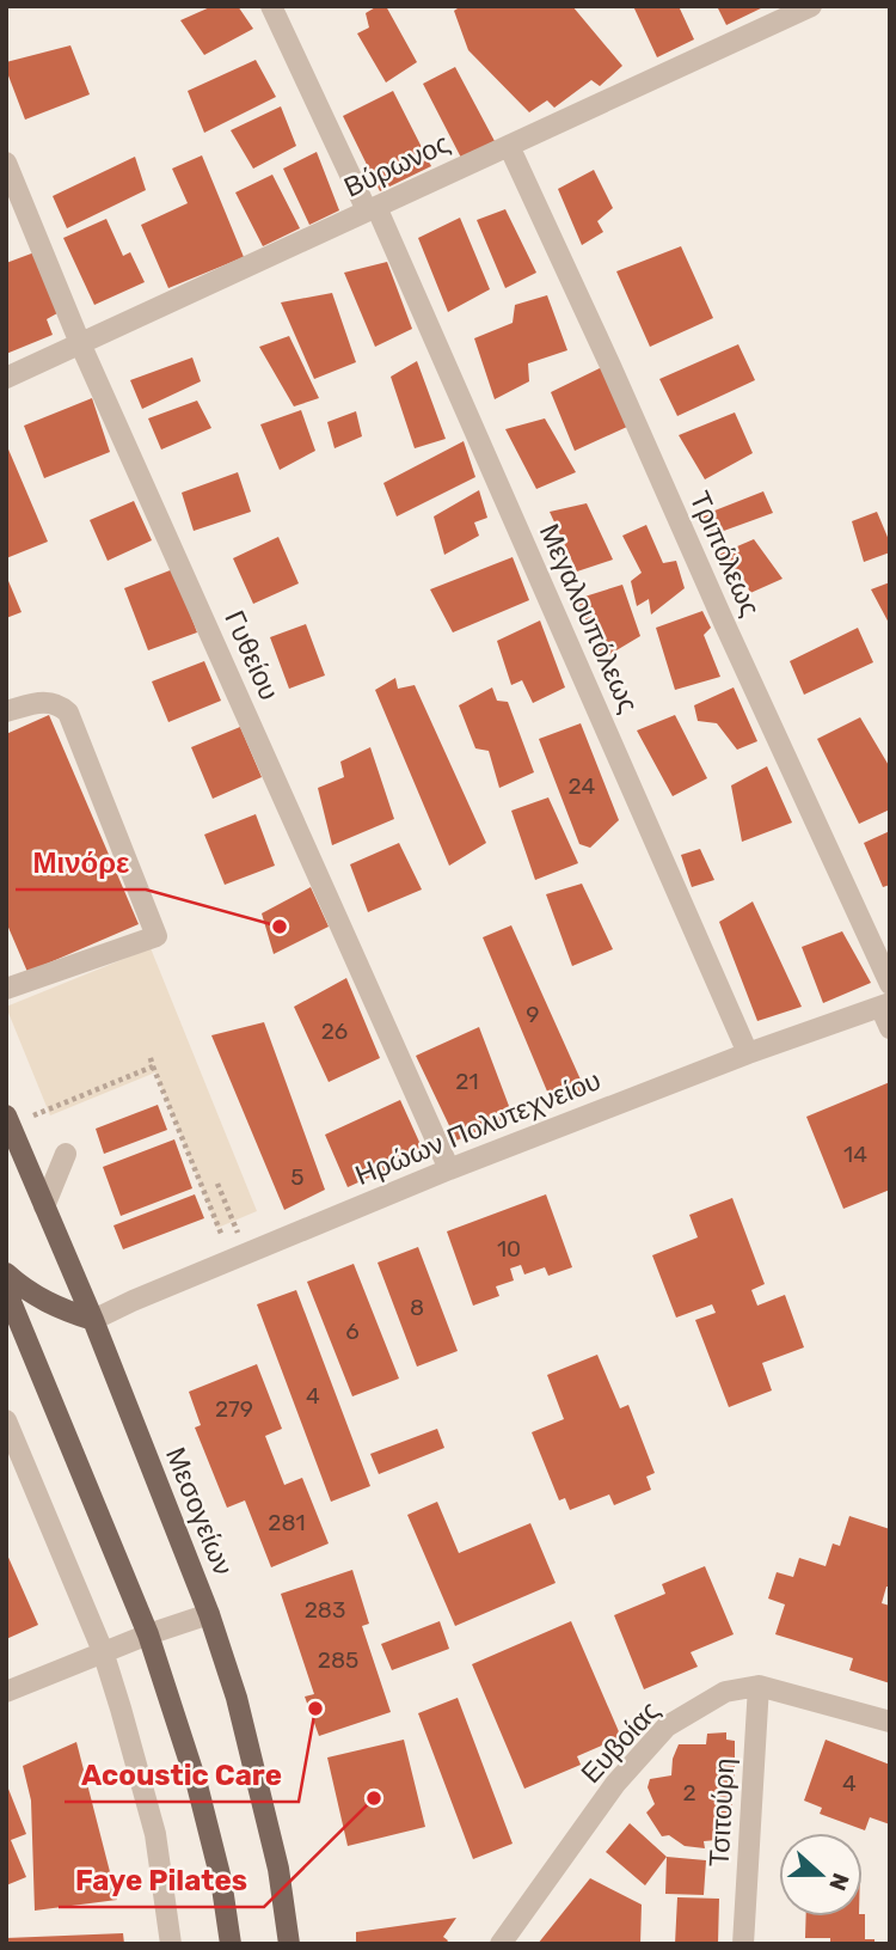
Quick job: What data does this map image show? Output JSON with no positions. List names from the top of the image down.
{
  "streets": {
    "main road": ["Μεσογείων"],
    "street": [
      "Βύρωνος",
      "Τριπόλεως",
      "Μεγαλουπόλεως",
      "Γυθείου",
      "Ηρώων Πολυτεχνείου",
      "Ευβοίας",
      "Τσιτούρη"
    ]
  },
  "crossings": [
    ["Βύρωνος", "Τριπόλεως"],
    ["Βύρωνος", "Μεγαλουπόλεως"],
    ["Βύρωνος", "Γυθείου"],
    ["Μεγαλουπόλεως", "Ηρώων Πολυτεχνείου"],
    ["Γυθείου", "Ηρώων Πολυτεχνείου"],
    ["Ηρώων Πολυτεχνείου", "Μεσογείων"],
    ["Ευβοίας", "Τσιτούρη"]
  ],
  "places": ["Μινόρε", "Acoustic Care", "Faye Pilates"],
  "house_numbers": [
    "24",
    "9",
    "26",
    "21",
    "14",
    "5",
    "10",
    "8",
    "6",
    "4",
    "279",
    "281",
    "283",
    "285",
    "4",
    "2"
  ],
  "north": "right"
}
